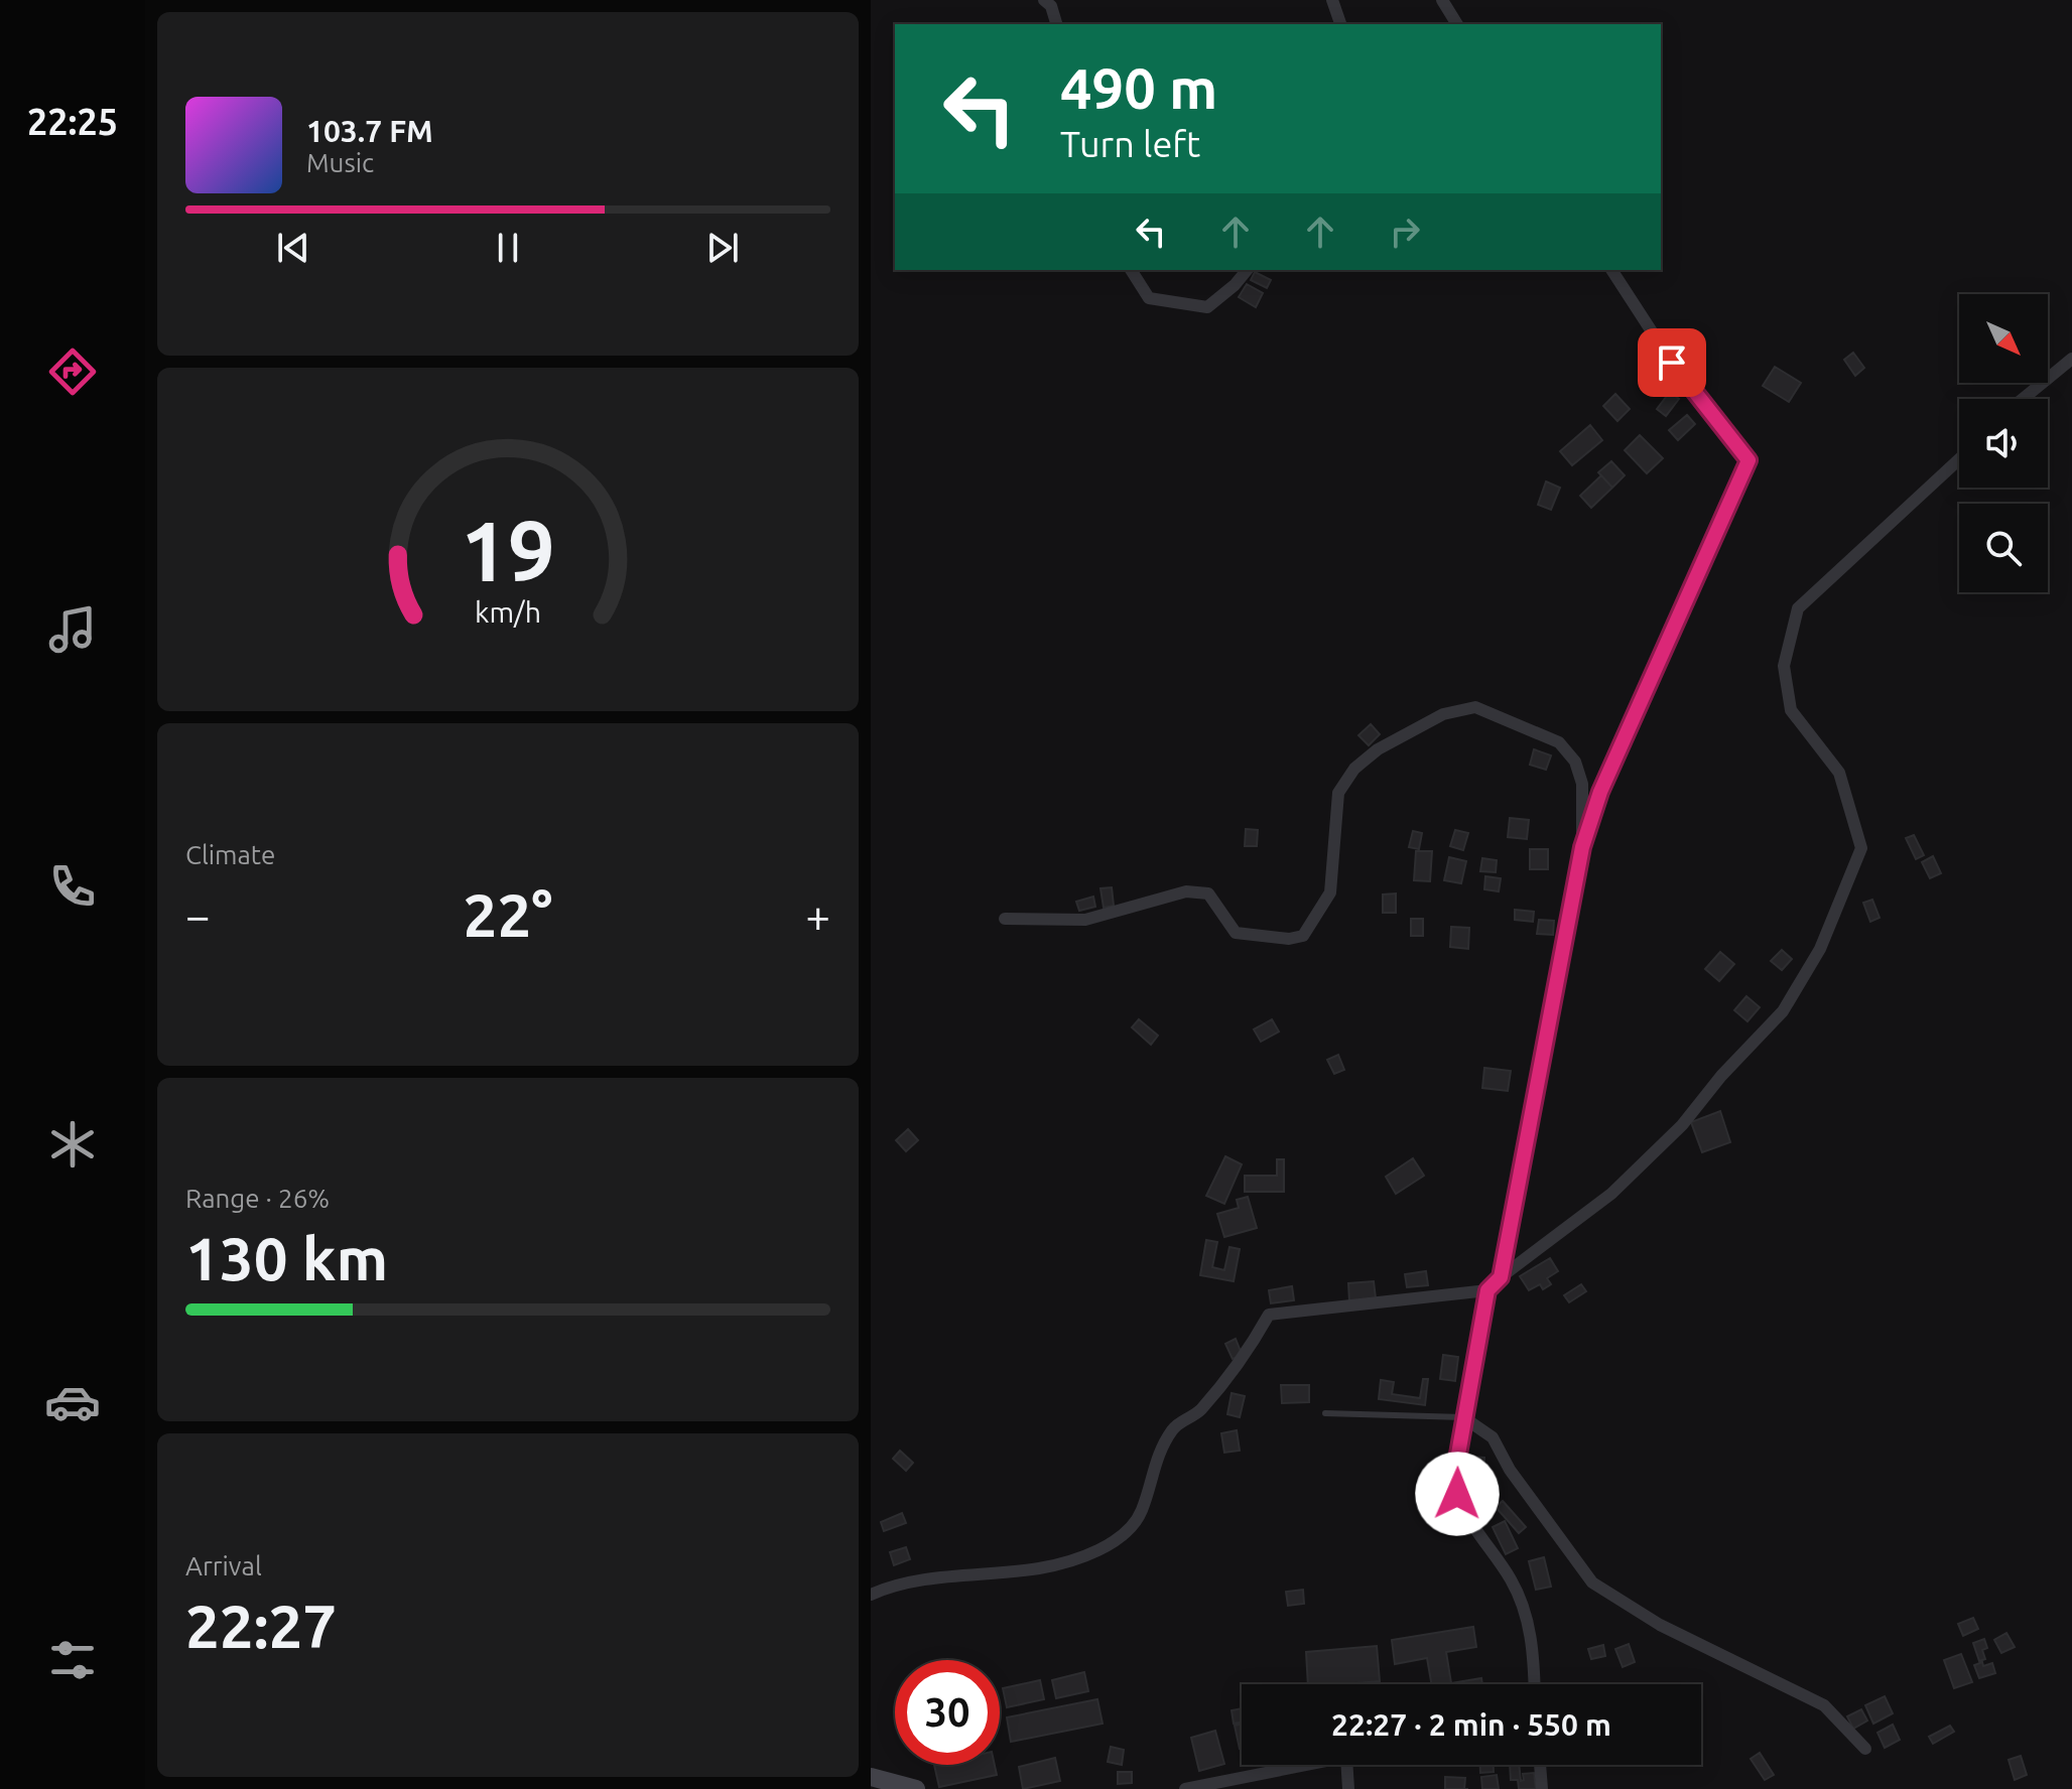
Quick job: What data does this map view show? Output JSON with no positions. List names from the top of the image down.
{
  "north": "bottom right",
  "page": {
    "tabs": "22:25",
    "turn": ["490 m", "Turn left"],
    "song": ["103.7 FM", "Music"],
    "tile": [
      "Climate",
      ["Range · 26%", "130 km"],
      ["Arrival", "22:27"]
    ],
    "heat": ["−", "22°", "+"],
    "limit": "30",
    "trip": "22:27 · 2 min · 550 m",
    "gauge": ["19", "km/h"]
  }
}
